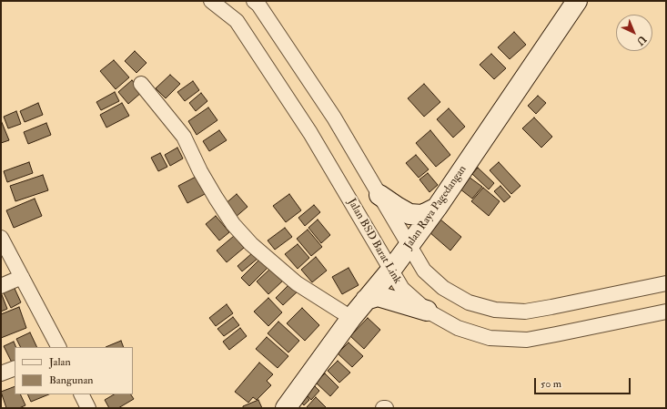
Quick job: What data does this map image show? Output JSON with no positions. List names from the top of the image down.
{
  "streets": {
    "street": ["Jalan Raya Pagedangan", "Jalan BSD Barat Link"]
  },
  "crossings": [
    ["Jalan Raya Pagedangan", "Jalan BSD Barat Link"]
  ],
  "legend": ["Jalan", "Bangunan"],
  "scale_bar": "50 m",
  "north": "bottom right"
}
